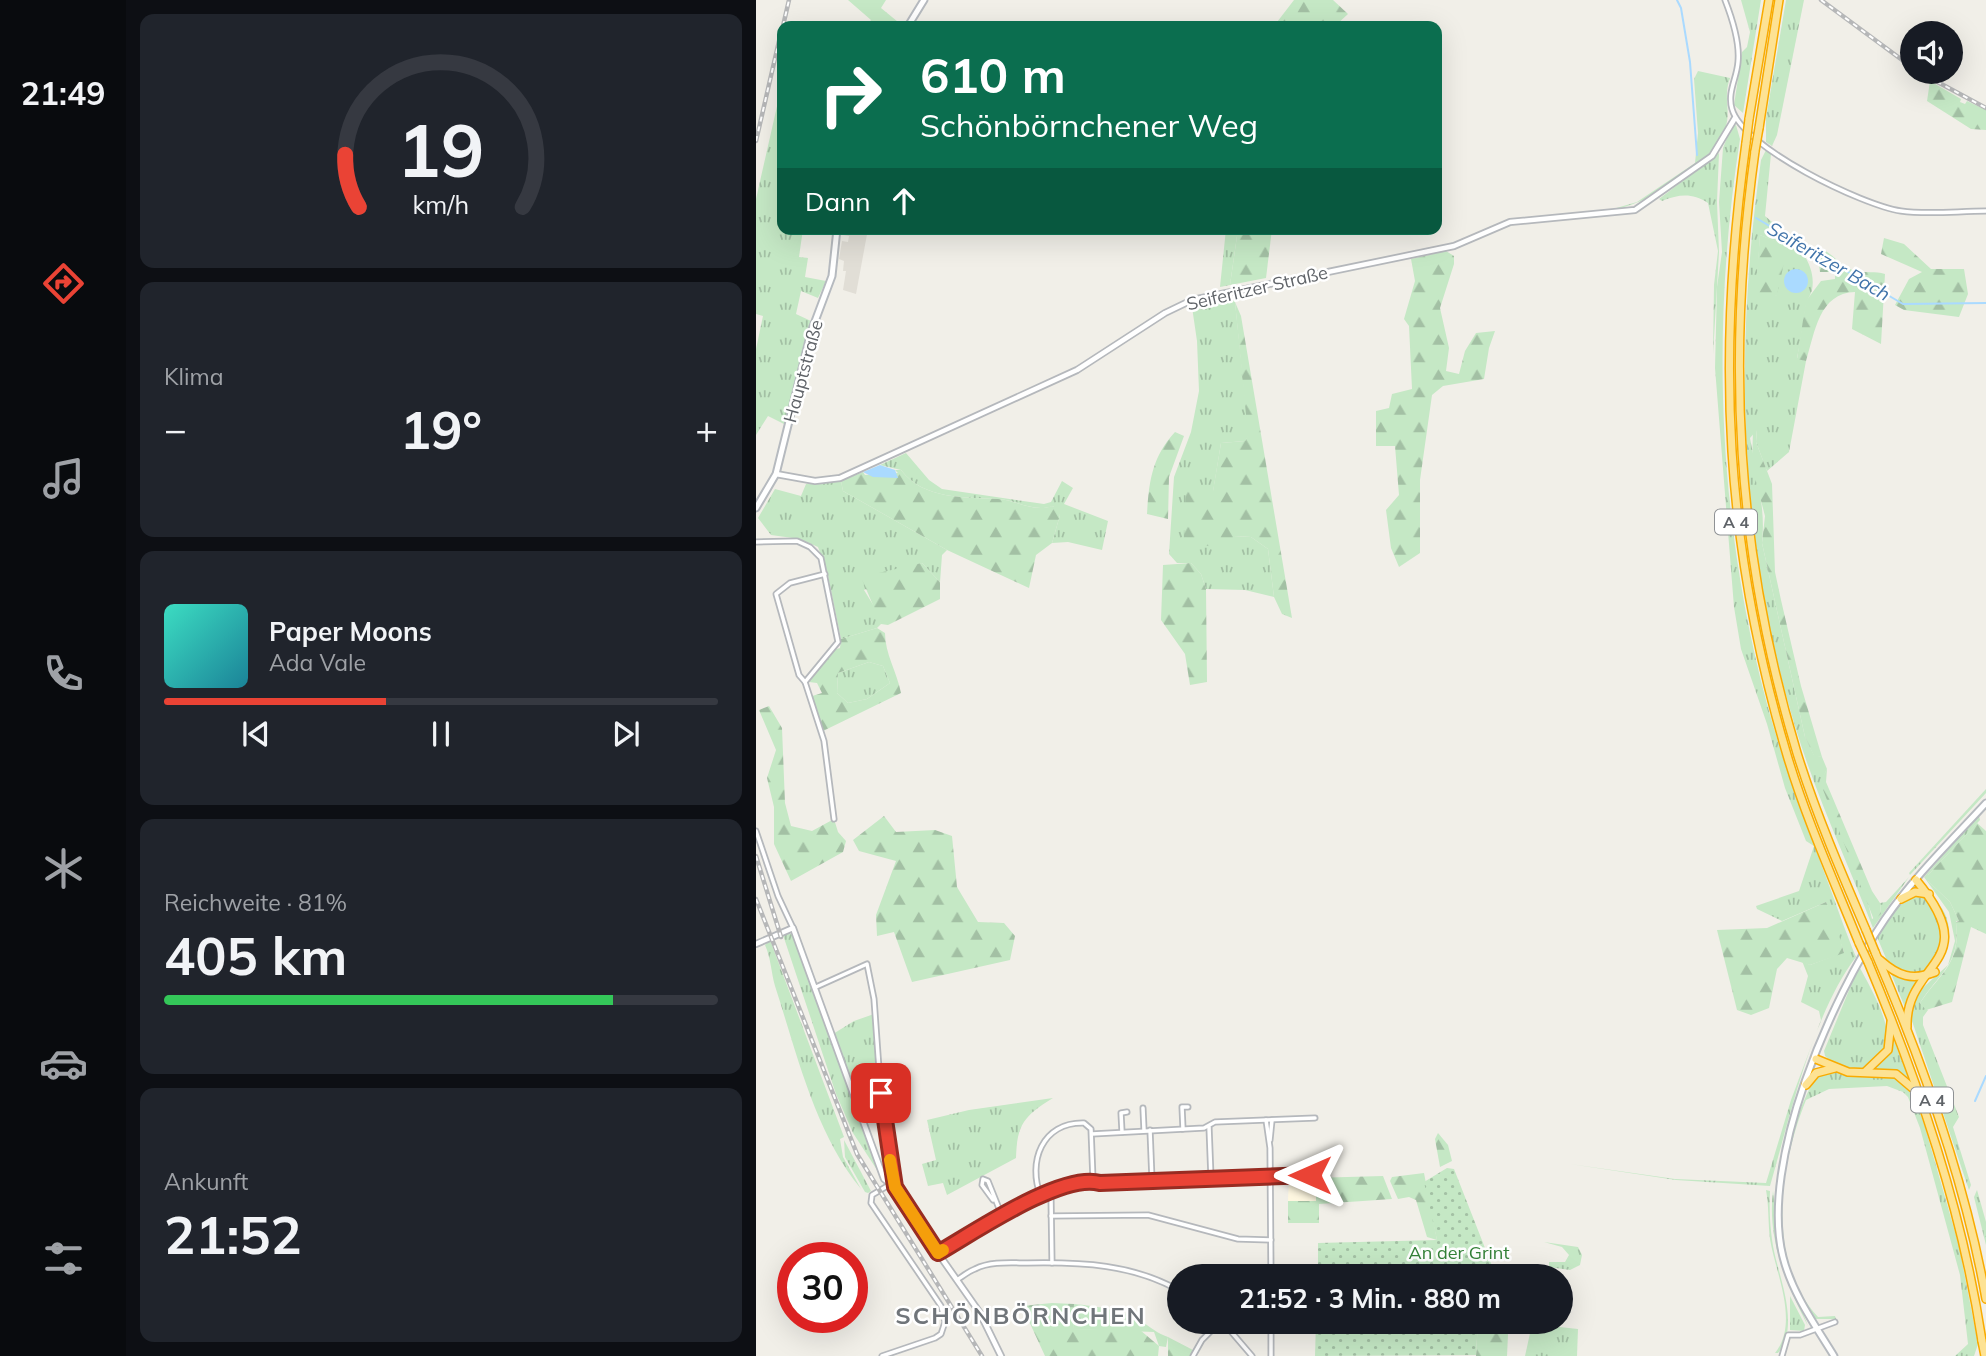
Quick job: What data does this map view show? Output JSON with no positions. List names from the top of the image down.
{
  "streets": {
    "highway": ["A 4"],
    "main road": ["Hauptstraße"],
    "street": ["Seiferitzer Straße"]
  },
  "crossings": [
    ["Seiferitzer Straße", "Hauptstraße"]
  ],
  "districts": ["SCHÖNBÖRNCHEN"],
  "water": ["Seiferitzer Bach"],
  "parks": ["An der Grint"],
  "page": {
    "tabs": "21:49",
    "turn": ["610 m", "Schönbörnchener Weg"],
    "then": "Dann",
    "tile": [
      "Klima",
      ["Reichweite · 81%", "405 km"],
      ["Ankunft", "21:52"]
    ],
    "heat": ["−", "19°", "+"],
    "song": ["Paper Moons", "Ada Vale"],
    "limit": "30",
    "trip": "21:52 · 3 Min. · 880 m",
    "gauge": ["19", "km/h"]
  }
}
